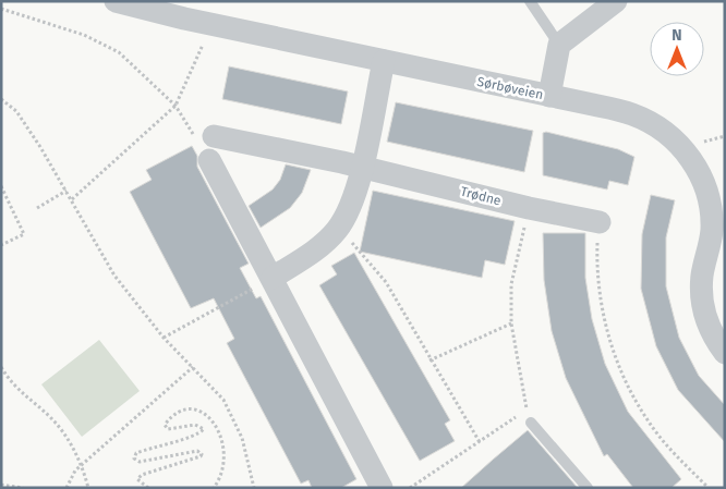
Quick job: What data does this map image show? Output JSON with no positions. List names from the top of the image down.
{
  "streets": {
    "street": ["Sørbøveien", "Trødne"]
  },
  "north": "top"
}
